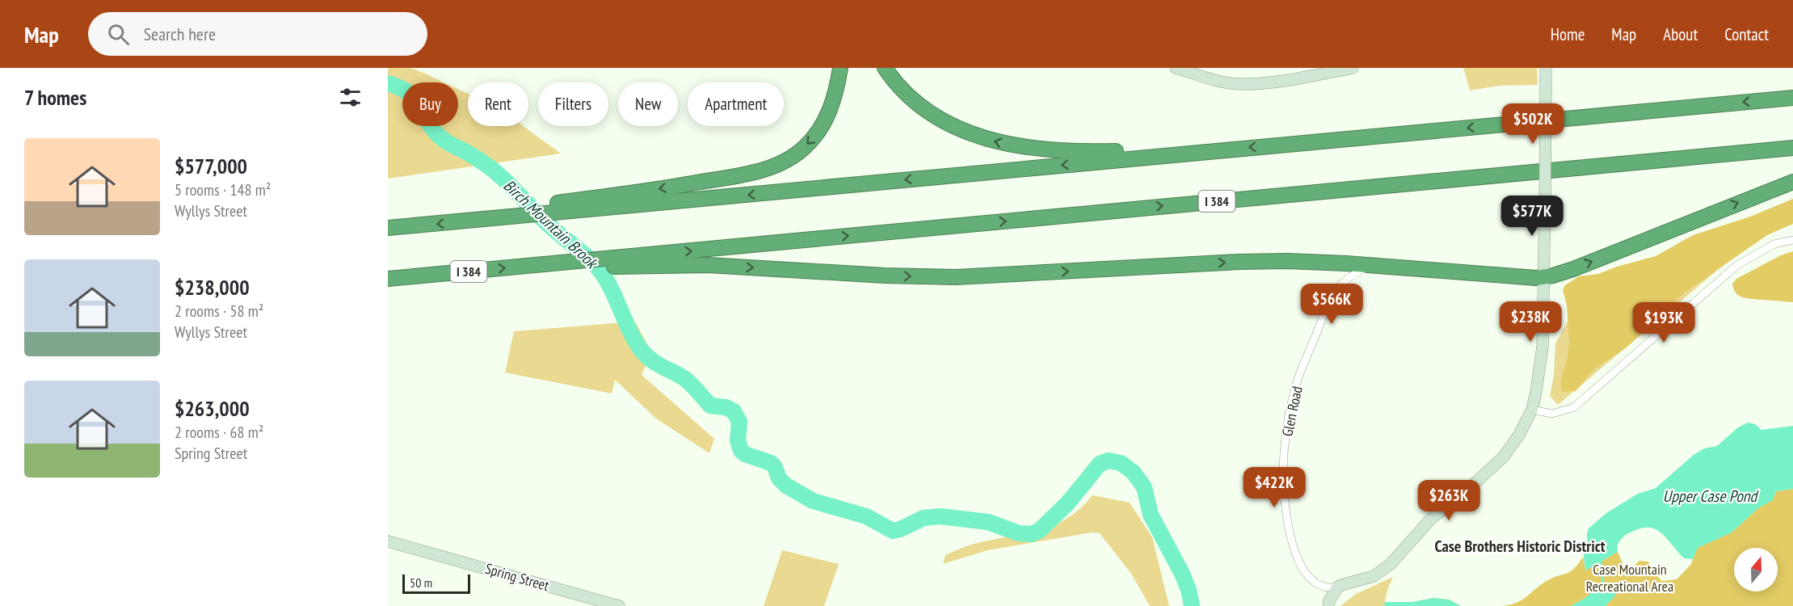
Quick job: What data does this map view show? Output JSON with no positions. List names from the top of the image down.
{
  "streets": {
    "highway": ["I 384"],
    "street": ["Glen Road", "Spring Street"]
  },
  "districts": ["Case Brothers Historic District"],
  "water": ["Birch Mountain Brook", "Upper Case Pond"],
  "parks": ["Case Mountain Recreational Area"],
  "scale_bar": "50 m",
  "north": "top",
  "page": {
    "header": "Map",
    "search": "Search here",
    "nav": [
      "Home",
      "Map",
      "About",
      "Contact"
    ],
    "heading": "7 homes",
    "chip": [
      "Buy",
      "Rent",
      "Filters",
      "New",
      "Apartment"
    ],
    "price": [
      "$502K",
      "$577K",
      "$566K",
      "$238K",
      "$193K",
      "$422K",
      "$263K"
    ],
    "list": [
      {
        "name": "$577,000",
        "note": "5 rooms · 148 m² · Wyllys Street"
      },
      {
        "name": "$238,000",
        "note": "2 rooms · 58 m² · Wyllys Street"
      },
      {
        "name": "$263,000",
        "note": "2 rooms · 68 m² · Spring Street"
      }
    ],
    "scale": "50 m"
  }
}
